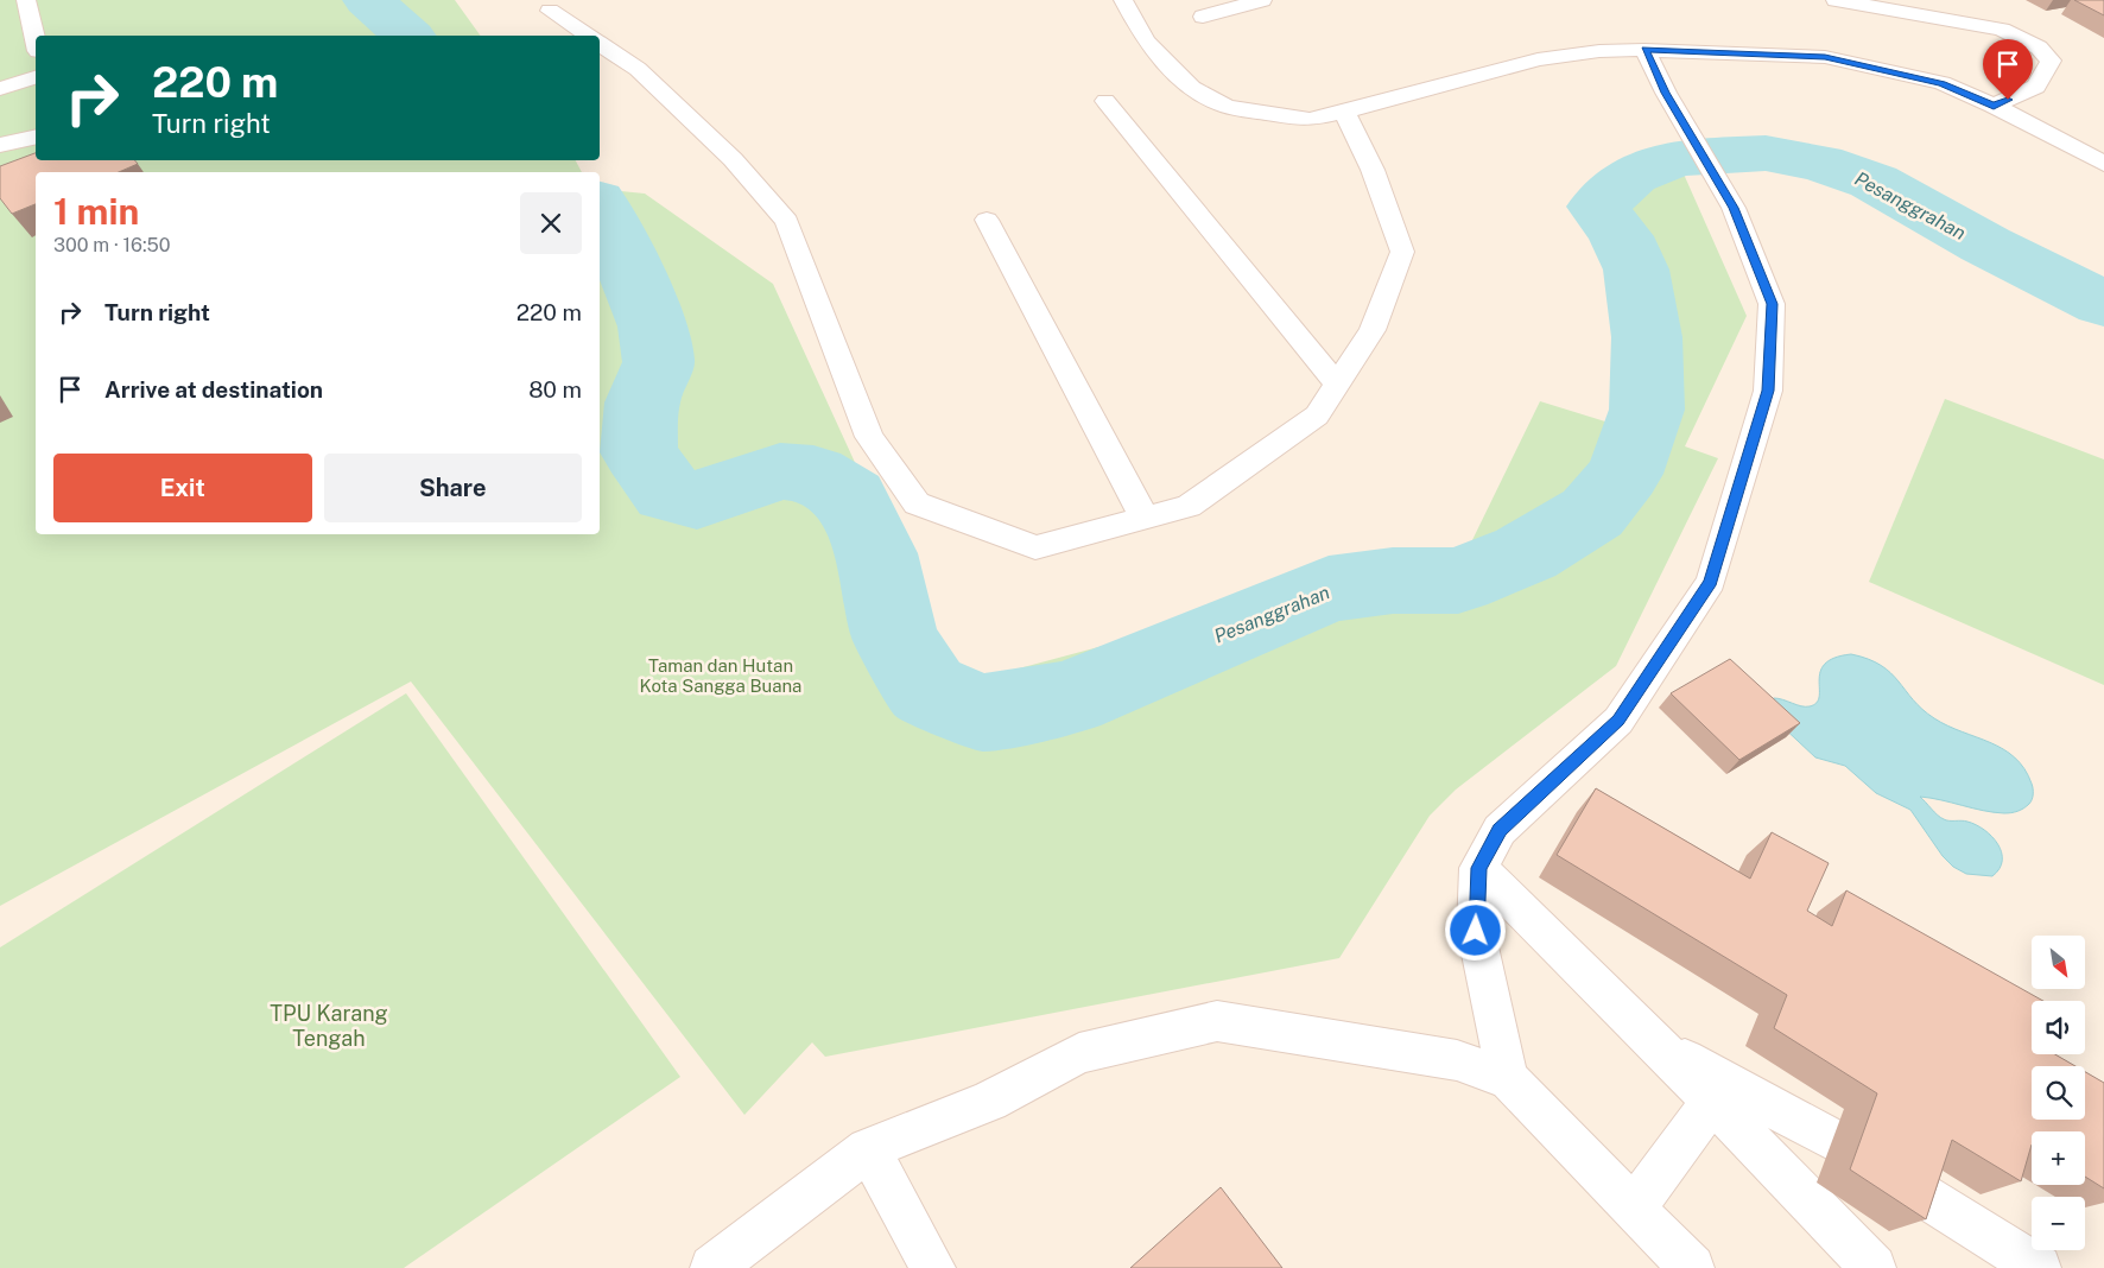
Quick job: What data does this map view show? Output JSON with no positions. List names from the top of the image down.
{
  "water": ["Pesanggrahan"],
  "parks": ["Taman dan Hutan Kota Sangga Buana", "TPU Karang Tengah"],
  "north": "bottom right",
  "page": {
    "turn": ["220 m", "Turn right"],
    "heading": ["1 min", "300 m · 16:50"],
    "list": [
      {
        "name": "Turn right",
        "value": "220 m"
      },
      {
        "name": "Arrive at destination",
        "value": "80 m"
      }
    ],
    "buttons": ["Exit", "Share"],
    "map_buttons": ["+", "−"]
  }
}
